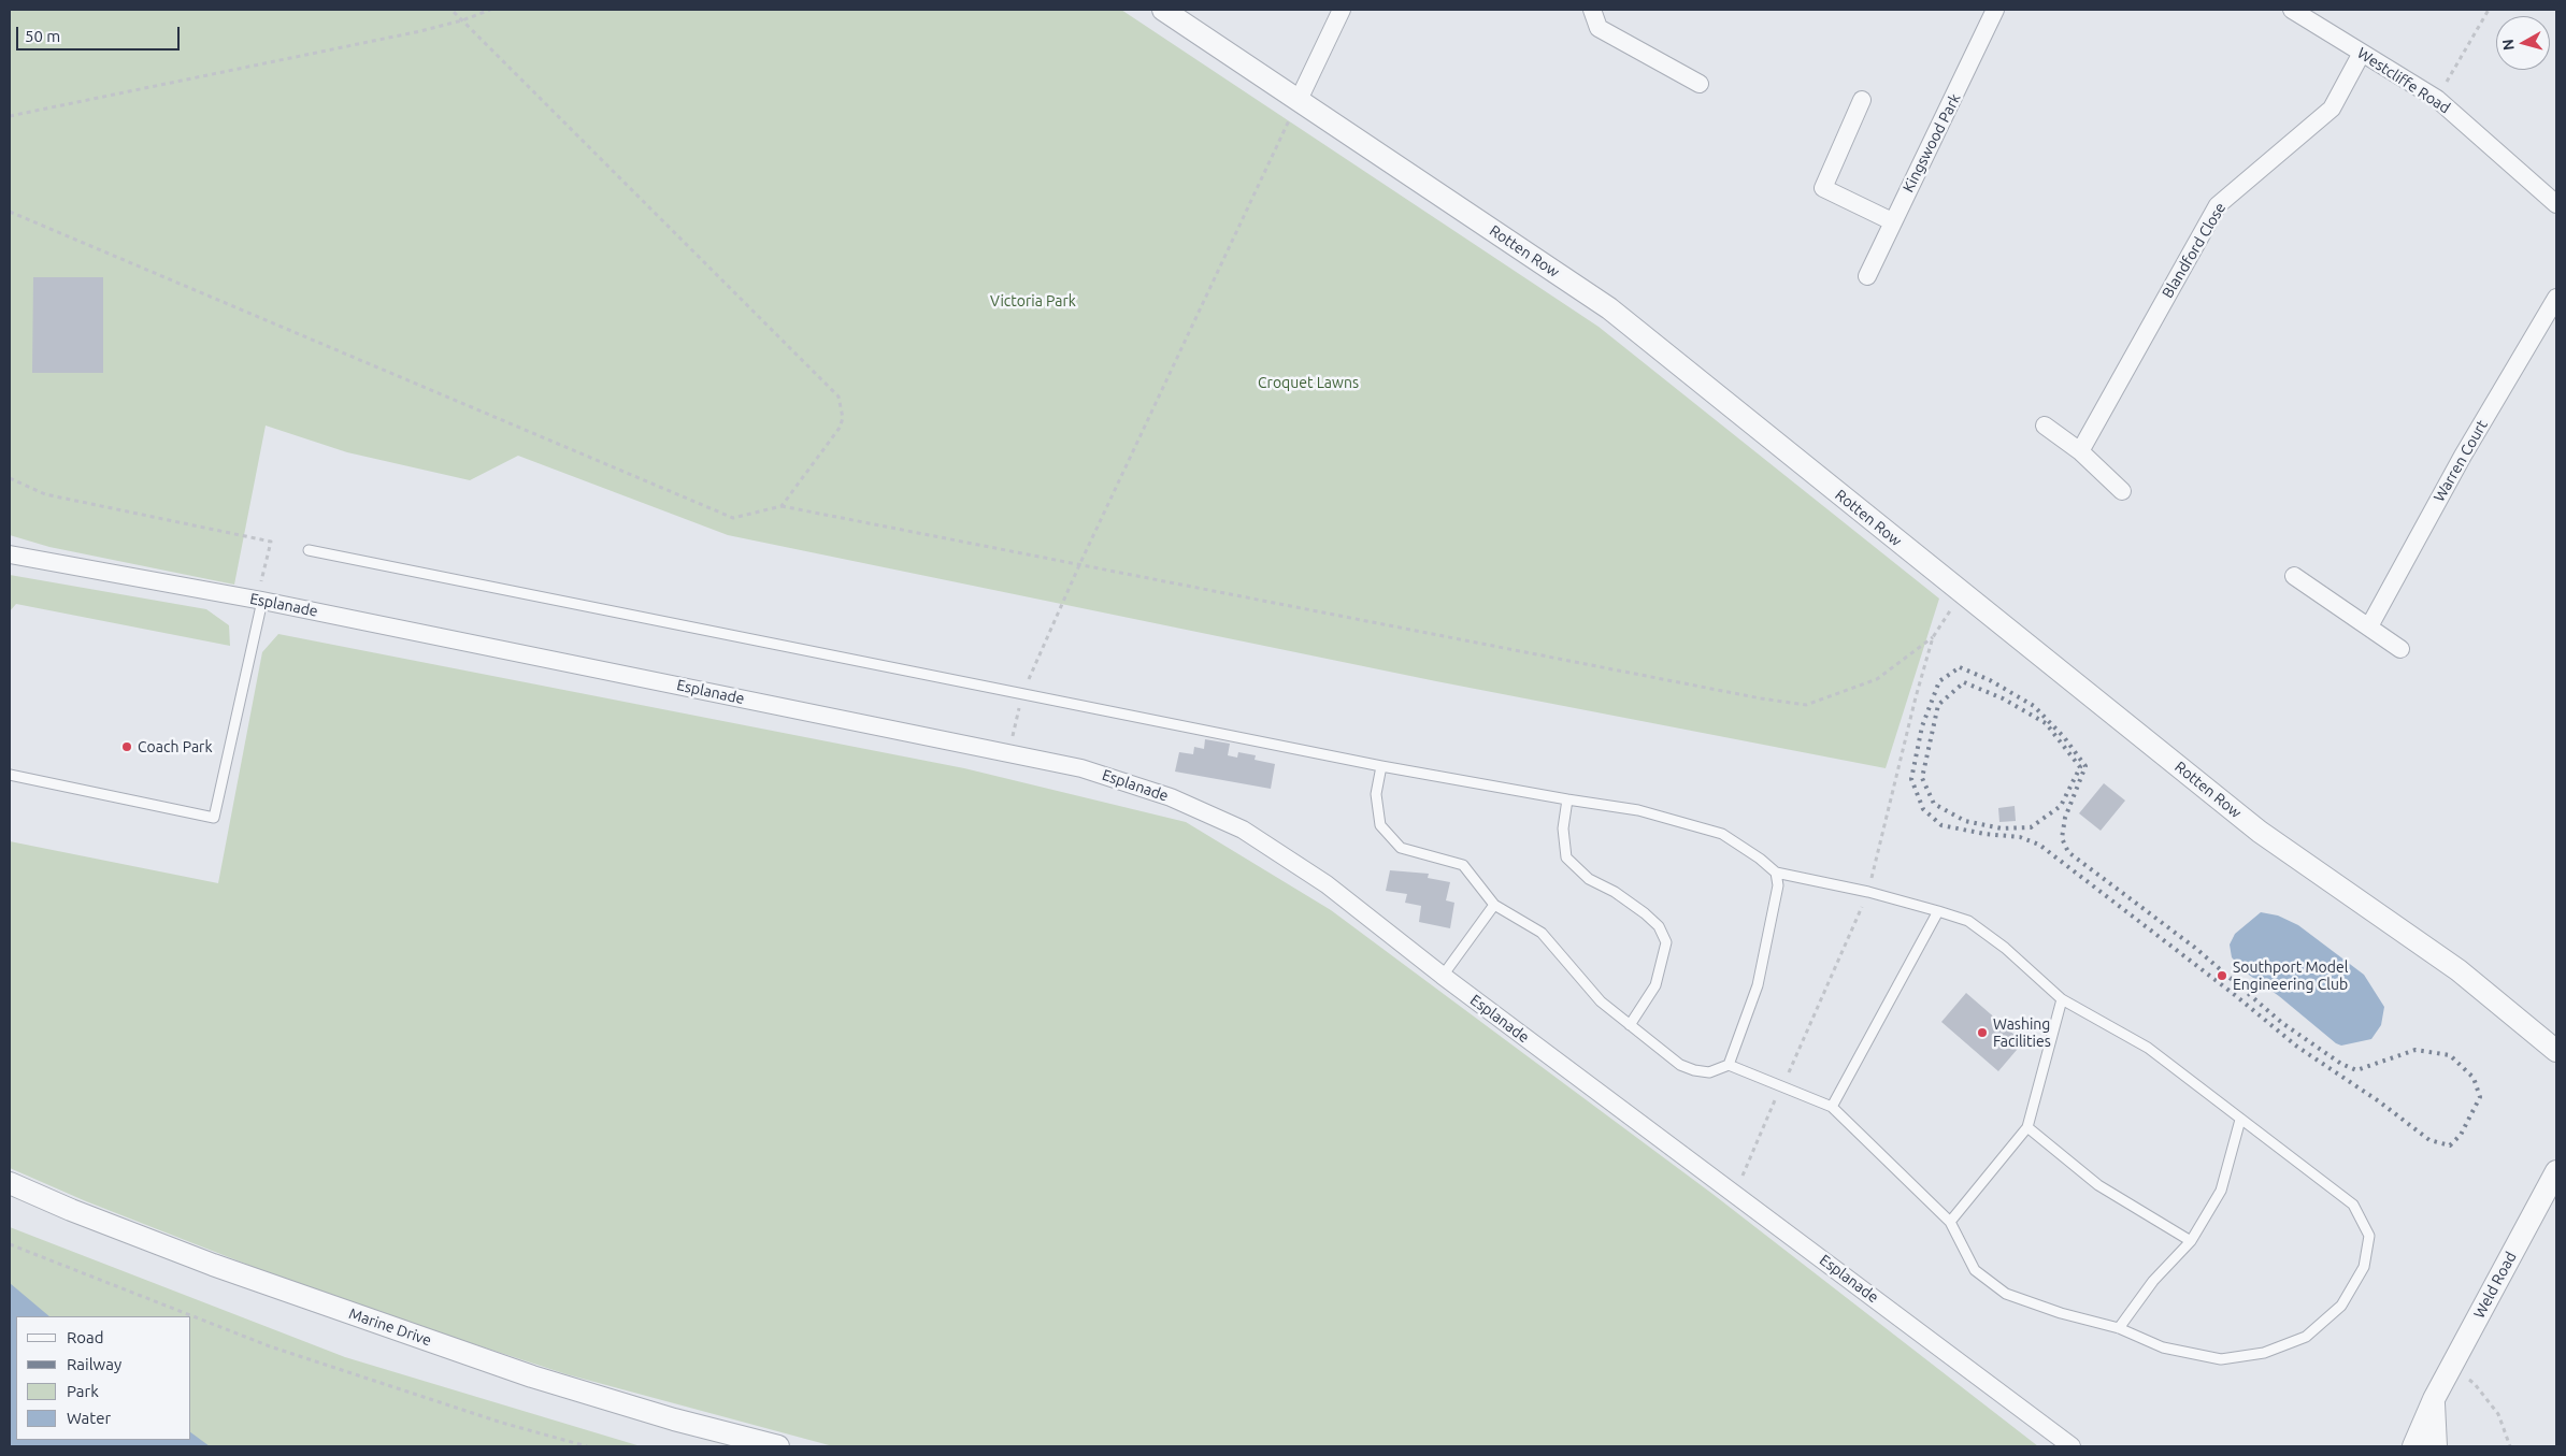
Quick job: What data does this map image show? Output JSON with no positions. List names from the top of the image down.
{
  "streets": {
    "street": [
      "Westcliffe Road",
      "Kingswood Park",
      "Blandford Close",
      "Rotten Row",
      "Warren Court",
      "Esplanade",
      "Weld Road",
      "Marine Drive"
    ]
  },
  "crossings": [
    ["Westcliffe Road", "Blandford Close"]
  ],
  "parks": ["Victoria Park", "Croquet Lawns"],
  "places": ["Coach Park", "Southport Model Engineering Club", "Washing Facilities"],
  "legend": [
    "Road",
    "Railway",
    "Park",
    "Water"
  ],
  "scale_bar": "50 m",
  "north": "left"
}
